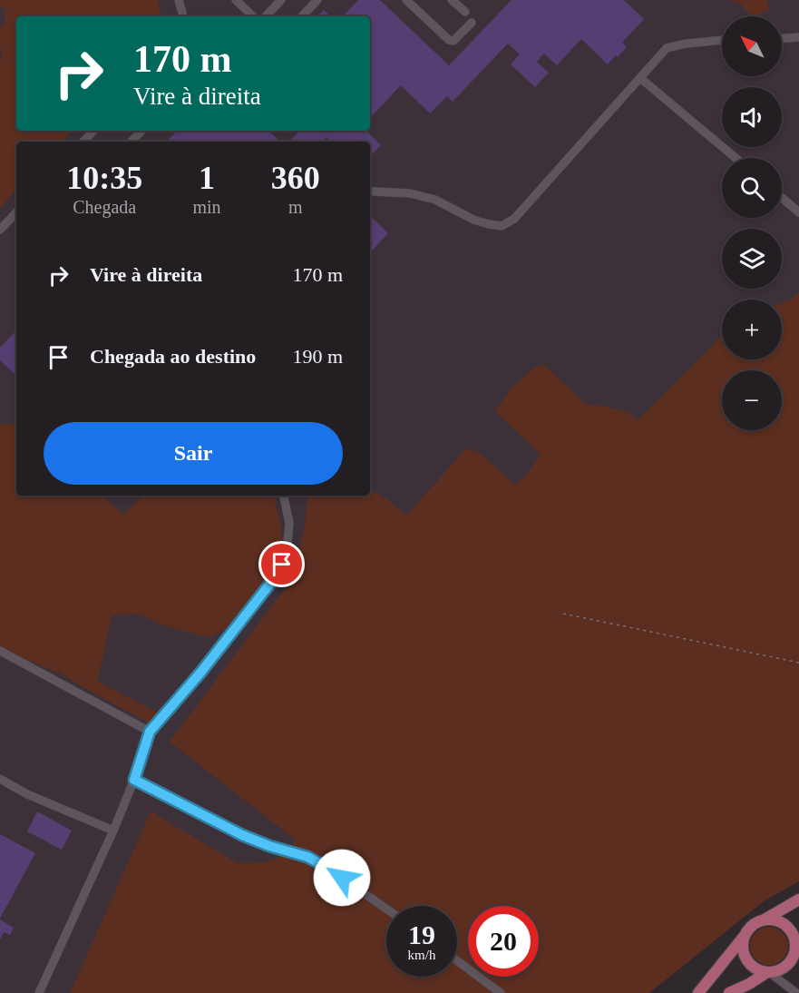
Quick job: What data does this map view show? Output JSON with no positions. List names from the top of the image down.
{
  "north": "top left",
  "page": {
    "map_buttons": ["+", "−"],
    "turn": ["170 m", "Vire à direita"],
    "eta": [
      "10:35",
      "Chegada",
      "1",
      "min",
      "360",
      "m"
    ],
    "list": [
      {
        "name": "Vire à direita",
        "value": "170 m"
      },
      {
        "name": "Chegada ao destino",
        "value": "190 m"
      }
    ],
    "buttons": "Sair",
    "speed": "19 km/h",
    "limit": "20"
  }
}
